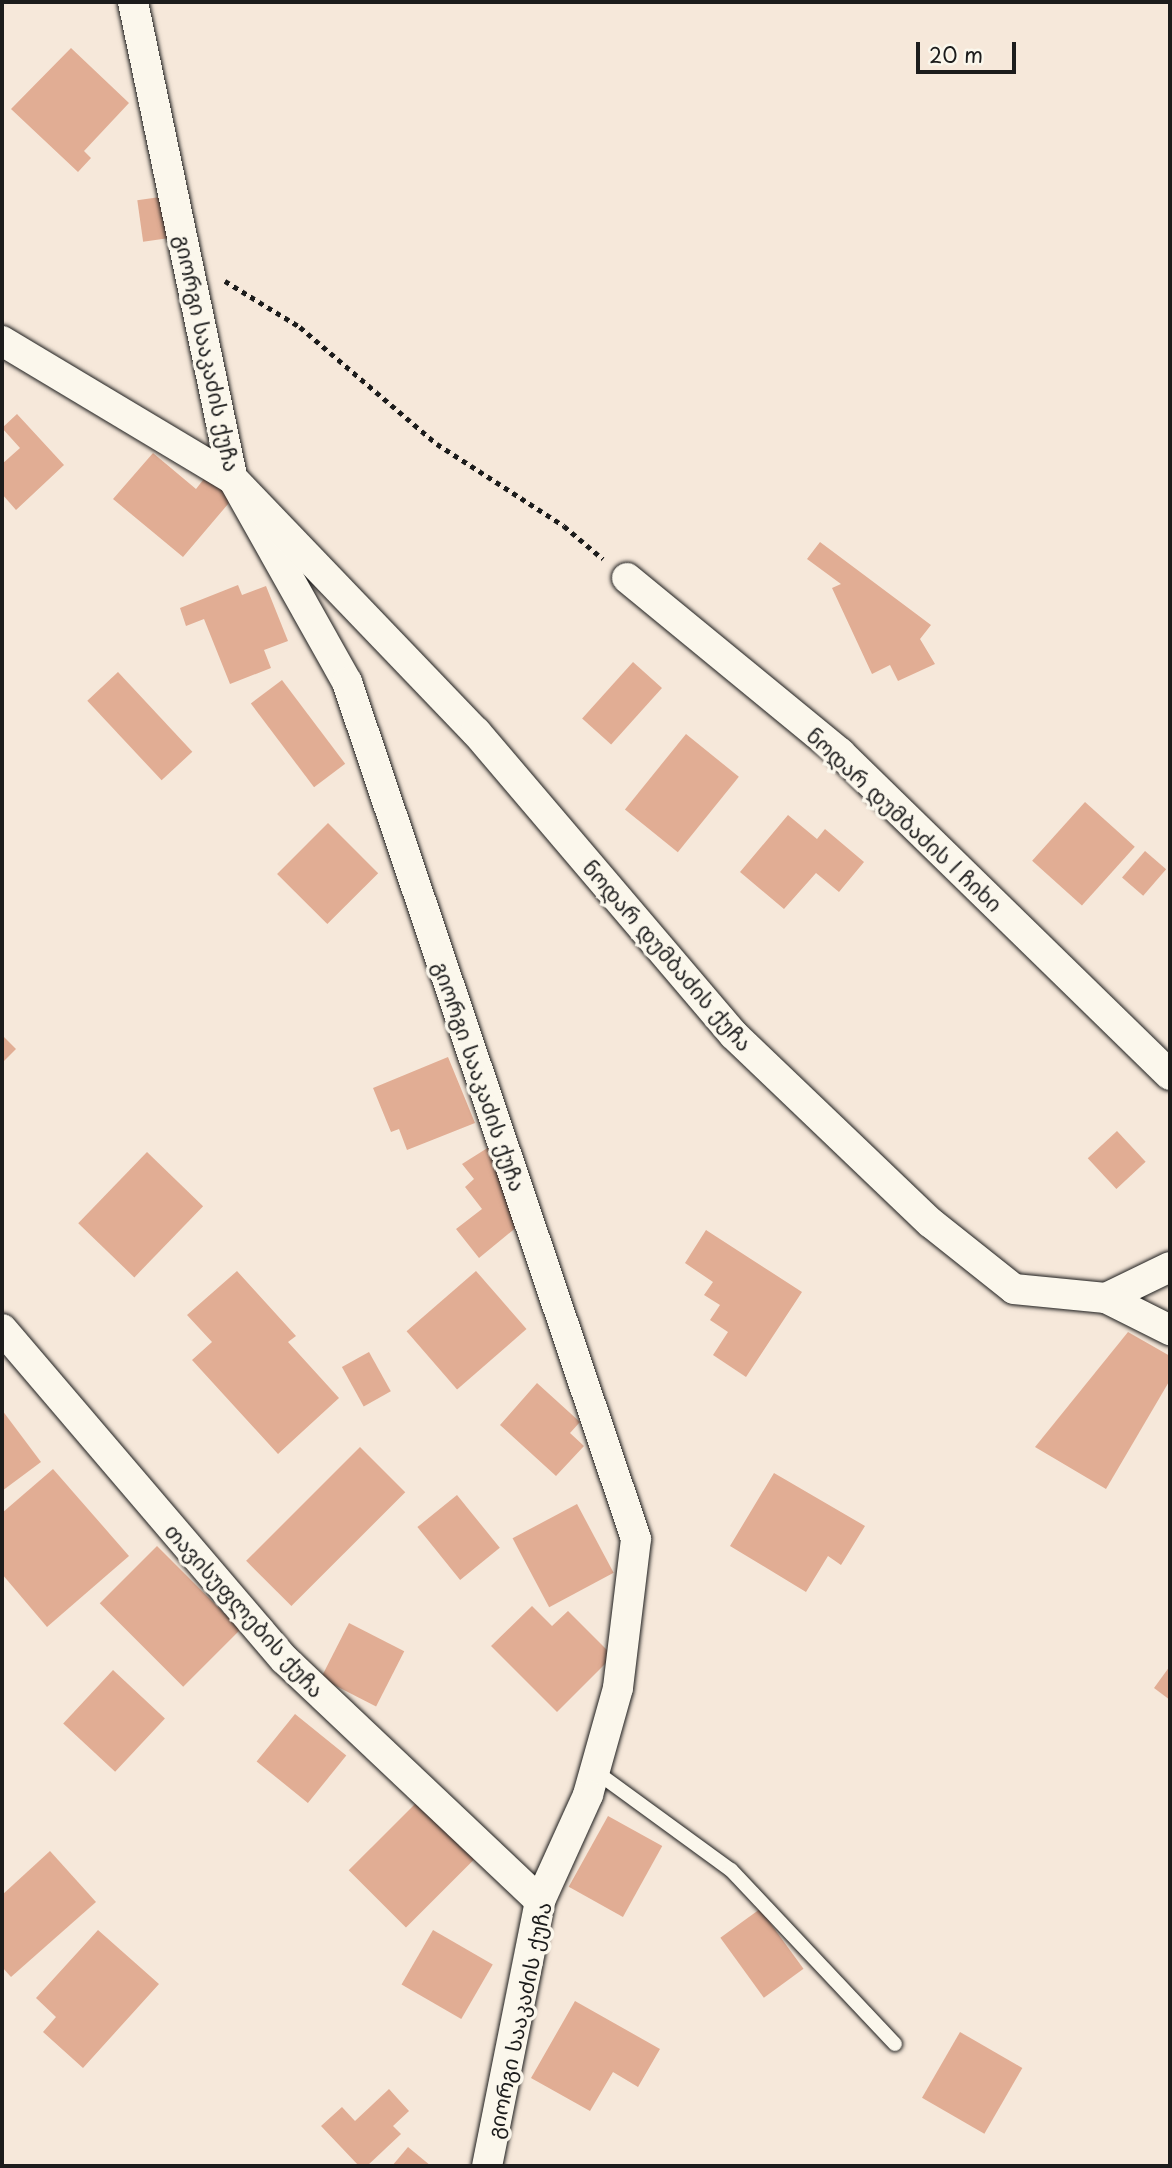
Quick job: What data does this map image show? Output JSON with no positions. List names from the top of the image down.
{
  "streets": {
    "street": [
      "გიორგი სააკაძის ქუჩა",
      "ნოდარ დუმბაძის I ჩიხი",
      "ნოდარ დუმბაძის ქუჩა",
      "თავისუფლების ქუჩა"
    ]
  },
  "crossings": [
    ["გიორგი სააკაძის ქუჩა", "ნოდარ დუმბაძის ქუჩა"],
    ["გიორგი სააკაძის ქუჩა", "თავისუფლების ქუჩა"]
  ],
  "scale_bar": "20 m"
}
